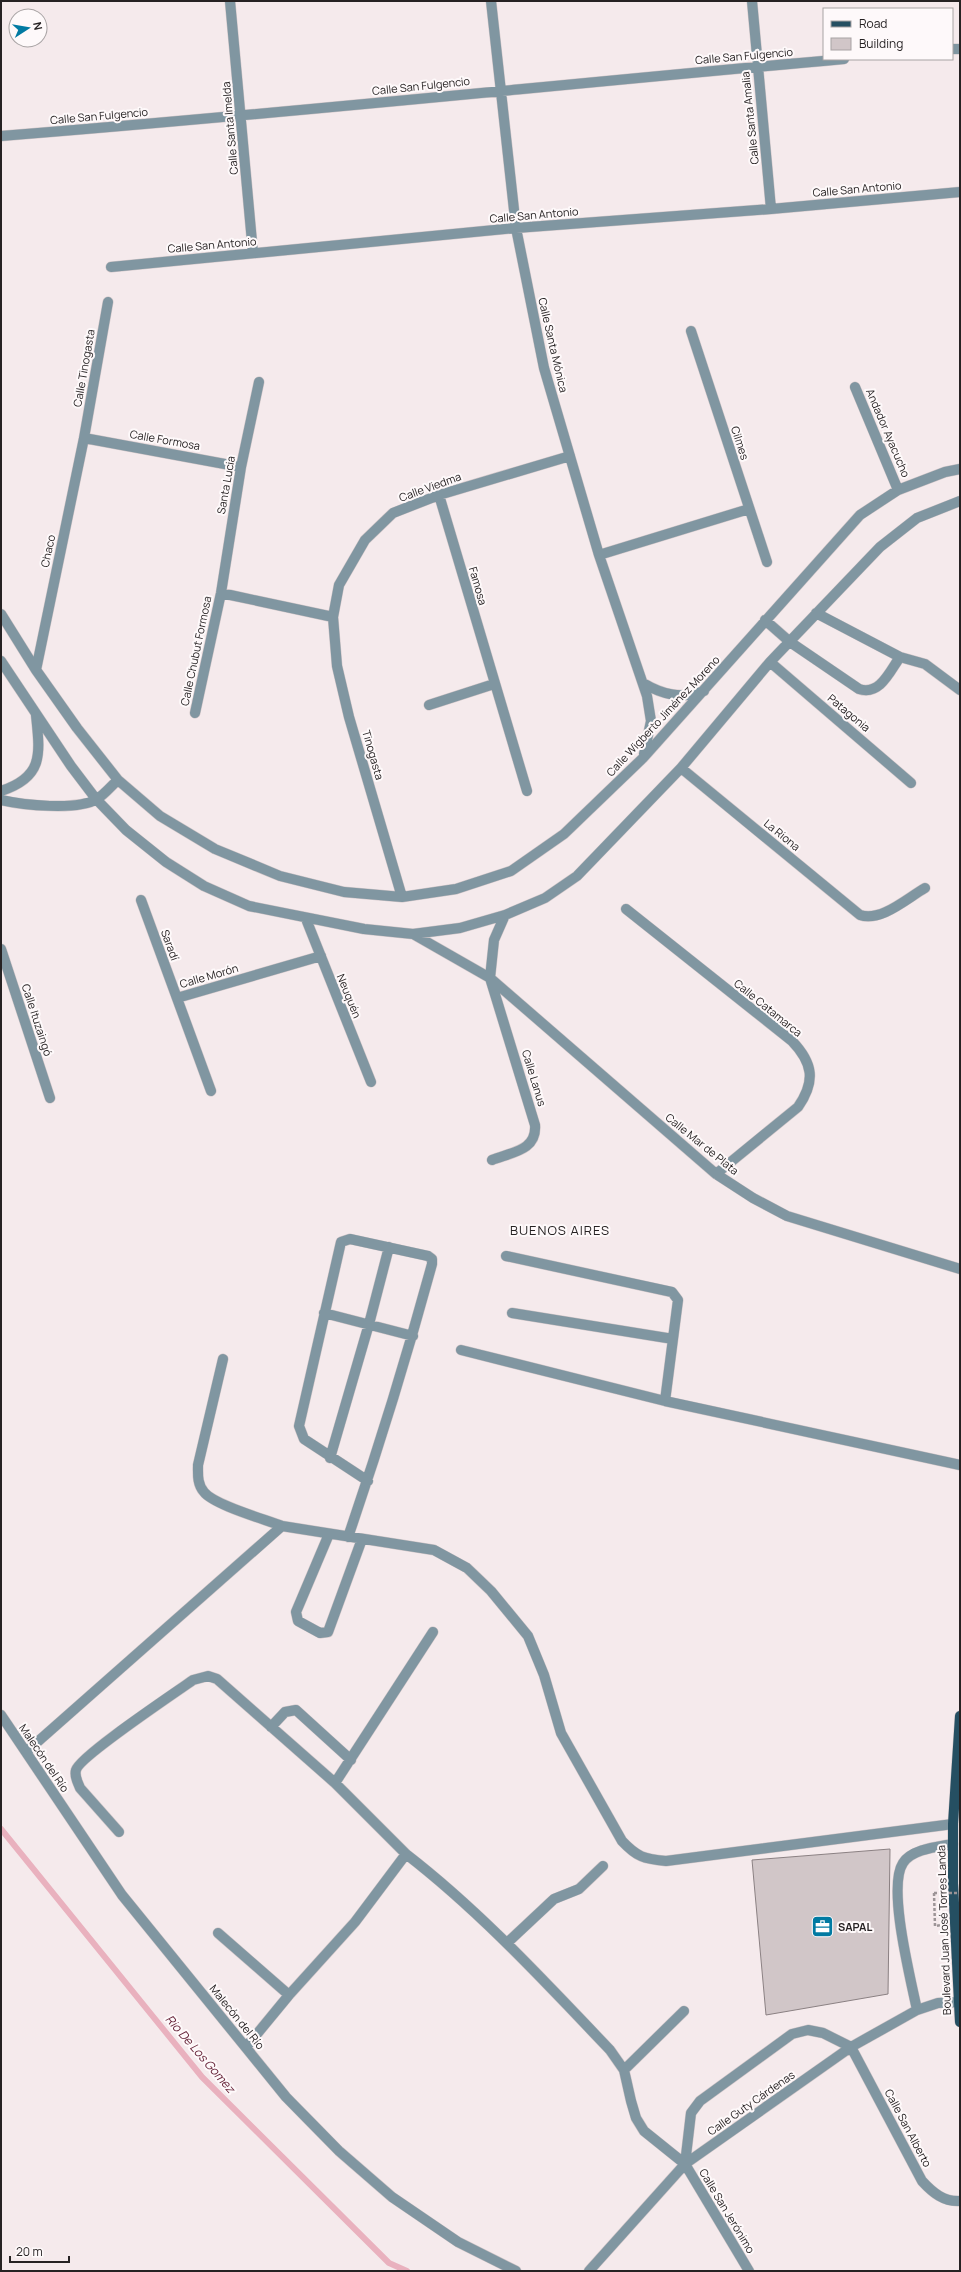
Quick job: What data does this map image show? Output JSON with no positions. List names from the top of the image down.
{
  "streets": {
    "main road": ["Boulevard Juan José Torres Landa"],
    "street": [
      "Calle San Fulgencio",
      "Calle Santa Amalia",
      "Calle Santa Imelda",
      "Calle San Antonio",
      "Calle Santa Mónica",
      "Calle Tinogasta",
      "Andador Ayacucho",
      "Calle Formosa",
      "Cilmes",
      "Santa Lucia",
      "Calle Viedma",
      "Chaco",
      "Famosa",
      "Calle Chubut Formosa",
      "Patagonia",
      "Calle Wigberto Jiménez Moreno",
      "Tinogasta",
      "La Riona",
      "Saradí",
      "Calle Morón",
      "Neuquén",
      "Calle Catamarca",
      "Calle Ituzaingó",
      "Calle Lanus",
      "Calle Mar de Plata",
      "Malecón del Río",
      "Calle Guty Cárdenas",
      "Calle San Alberto",
      "Calle San Jerónimo"
    ]
  },
  "crossings": [
    ["Calle San Fulgencio", "Calle Santa Amalia"],
    ["Calle San Fulgencio", "Calle Santa Imelda"],
    ["Calle San Fulgencio", "Calle Santa Mónica"],
    ["Calle Santa Amalia", "Calle San Antonio"],
    ["Calle Santa Imelda", "Calle San Antonio"],
    ["Calle San Antonio", "Calle Santa Mónica"],
    ["Calle Santa Mónica", "Calle Viedma"],
    ["Calle Santa Mónica", "Calle Wigberto Jiménez Moreno"],
    ["Calle Tinogasta", "Calle Formosa"],
    ["Calle Tinogasta", "Chaco"],
    ["Andador Ayacucho", "Calle Wigberto Jiménez Moreno"],
    ["Calle Formosa", "Santa Lucia"],
    ["Calle Formosa", "Chaco"],
    ["Santa Lucia", "Calle Chubut Formosa"],
    ["Calle Viedma", "Famosa"],
    ["Calle Viedma", "Tinogasta"],
    ["Chaco", "Calle Wigberto Jiménez Moreno"],
    ["Calle Wigberto Jiménez Moreno", "Tinogasta"],
    ["Saradí", "Calle Morón"],
    ["Calle Morón", "Neuquén"],
    ["Calle Catamarca", "Calle Mar de Plata"],
    ["Calle Lanus", "Calle Mar de Plata"],
    ["Boulevard Juan José Torres Landa", "Calle Guty Cárdenas"],
    ["Calle Guty Cárdenas", "Calle San Alberto"],
    ["Calle Guty Cárdenas", "Calle San Jerónimo"]
  ],
  "districts": ["BUENOS AIRES"],
  "water": ["Rio De Los Gomez"],
  "places": {
    "office": ["SAPAL"]
  },
  "legend": ["Road", "Building"],
  "scale_bar": "20 m",
  "north": "right"
}
